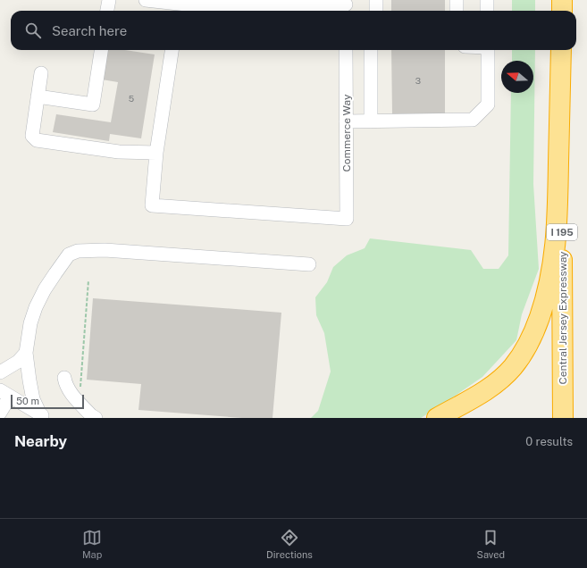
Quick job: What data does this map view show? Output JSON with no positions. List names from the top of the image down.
{
  "streets": {
    "highway": ["I 195", "Central Jersey Expressway"],
    "street": ["Commerce Way"]
  },
  "house_numbers": ["3", "5"],
  "scale_bar": "50 m",
  "north": "left",
  "page": {
    "search": "Search here",
    "scale": "50 m",
    "heading": ["Nearby", "0 results"],
    "nav": ["Map", "Directions", "Saved"]
  }
}
